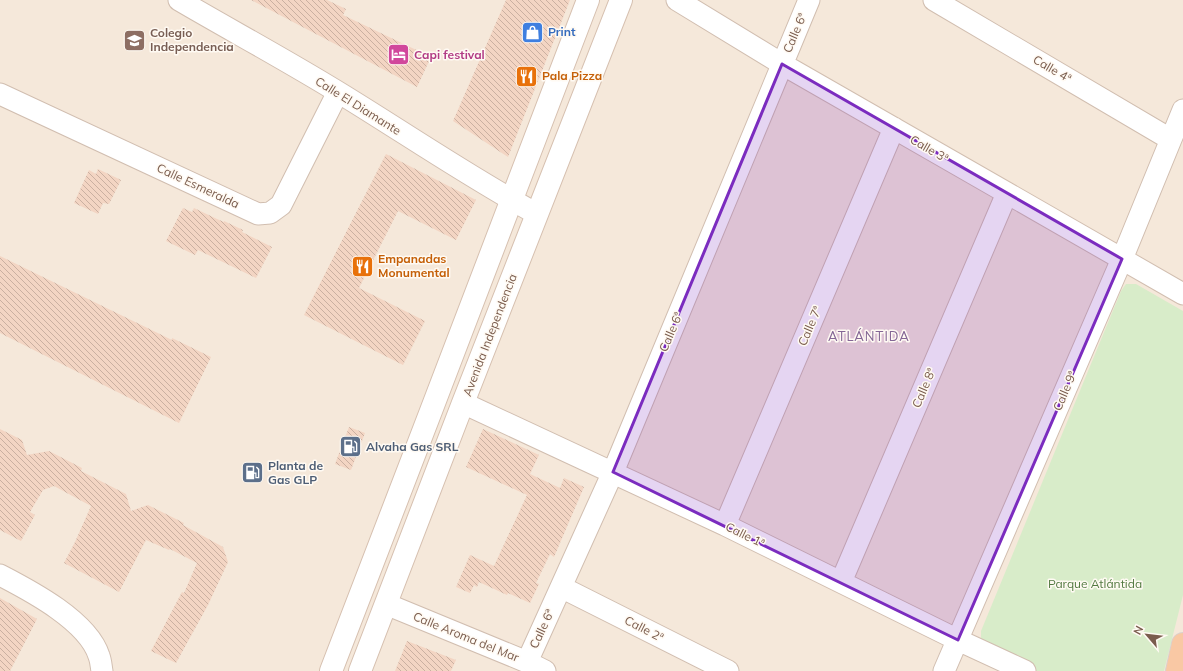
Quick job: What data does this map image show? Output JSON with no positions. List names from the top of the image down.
{
  "streets": {
    "main road": ["Avenida Independencia"],
    "street": [
      "Calle 6ª",
      "Calle 4ª",
      "Calle El Diamante",
      "Calle 3ª",
      "Calle Esmeralda",
      "Calle 7ª",
      "Calle 8ª",
      "Calle 9ª",
      "Calle 1ª",
      "Calle 2ª",
      "Calle Aroma del Mar"
    ]
  },
  "crossings": [
    ["Calle 6ª", "Calle 3ª"],
    ["Calle 6ª", "Calle 1ª"],
    ["Calle 6ª", "Calle 2ª"],
    ["Calle 6ª", "Calle Aroma del Mar"],
    ["Calle 4ª", "Calle 9ª"],
    ["Calle El Diamante", "Calle Esmeralda"],
    ["Calle El Diamante", "Avenida Independencia"],
    ["Calle 3ª", "Calle 7ª"],
    ["Calle 3ª", "Calle 8ª"],
    ["Calle 3ª", "Calle 9ª"],
    ["Calle 7ª", "Calle 1ª"],
    ["Avenida Independencia", "Calle 1ª"],
    ["Avenida Independencia", "Calle Aroma del Mar"],
    ["Calle 8ª", "Calle 1ª"],
    ["Calle 9ª", "Calle 1ª"]
  ],
  "districts": ["ATLÁNTIDA"],
  "parks": ["Parque Atlántida"],
  "places": {
    "shop": ["Print"],
    "school or university": ["Colegio Independencia"],
    "hotel": ["Capi festival"],
    "restaurant": ["Pala Pizza", "Empanadas Monumental"],
    "fuel station": ["Alvaha Gas SRL", "Planta de Gas GLP"]
  },
  "north": "top left"
}
